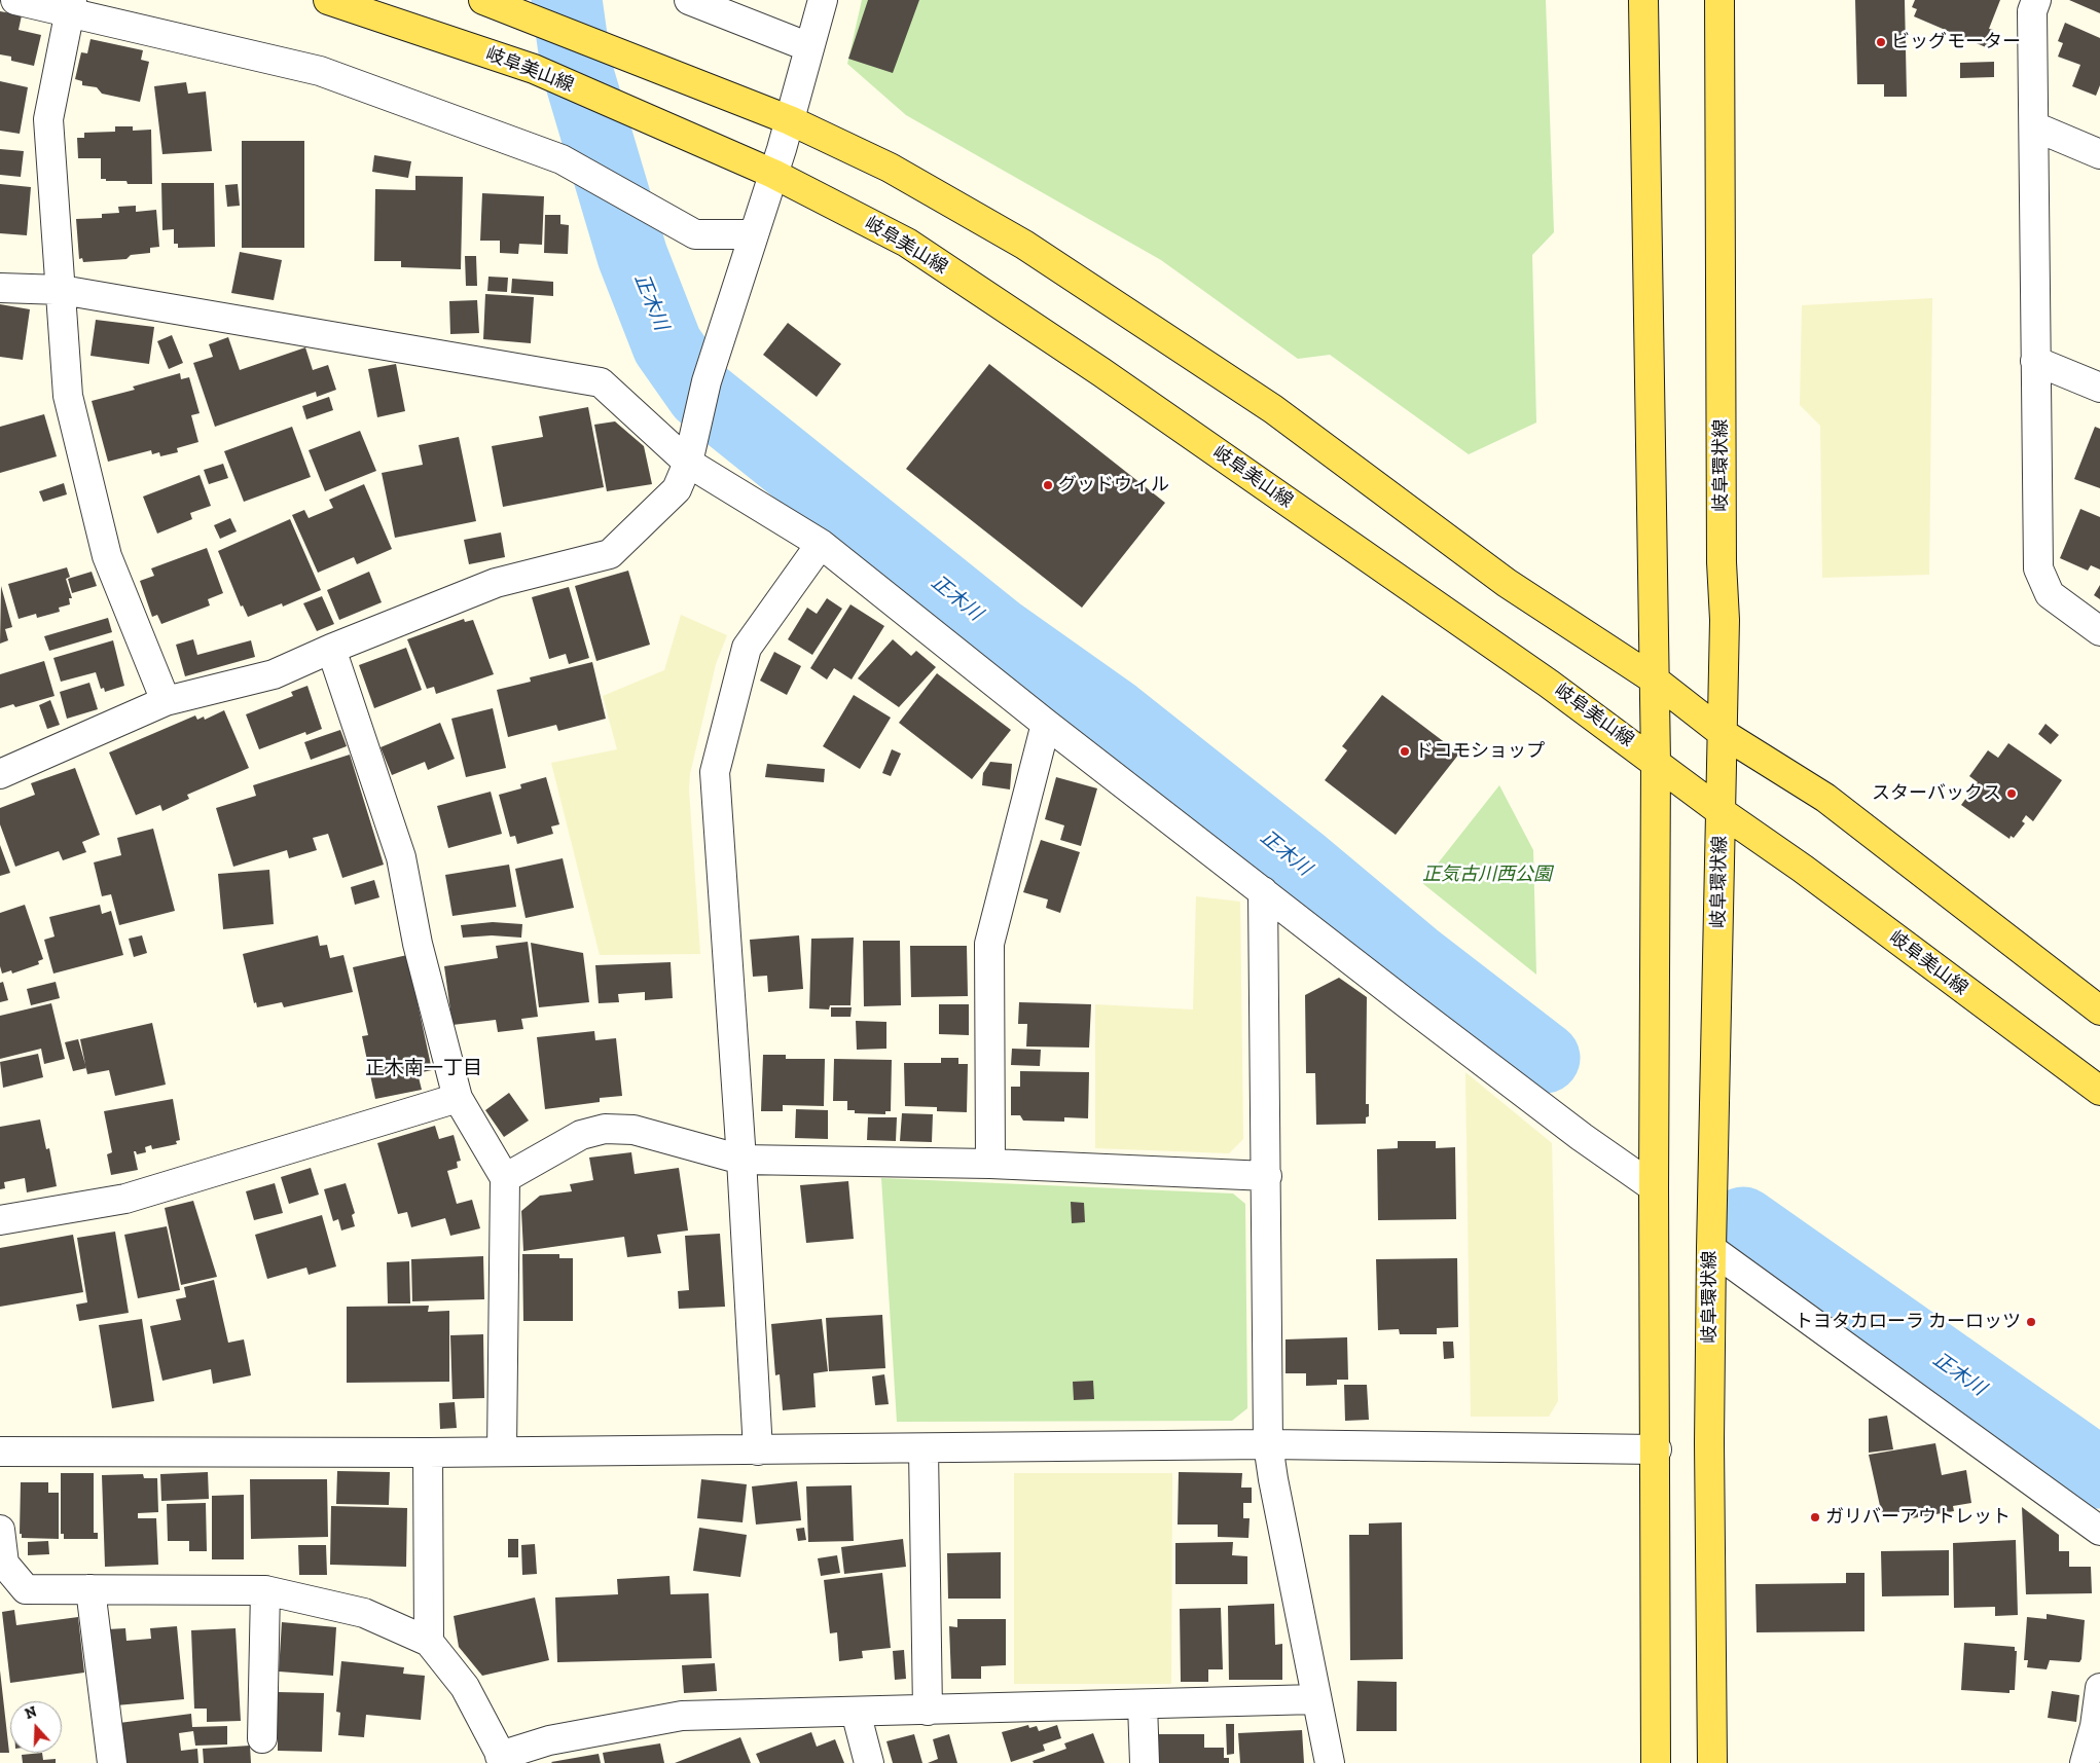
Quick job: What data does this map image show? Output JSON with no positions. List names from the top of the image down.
{
  "streets": {
    "main road": ["岐阜美山線", "岐阜環状線"]
  },
  "crossings": [
    ["岐阜美山線", "岐阜環状線"]
  ],
  "districts": ["正木南一丁目"],
  "water": ["正木川"],
  "parks": ["正気古川西公園"],
  "places": [
    "ビッグモーター",
    "グッドウィル",
    "ドコモショップ",
    "スターバックス",
    "トヨタカローラ カーロッツ",
    "ガリバーアウトレット"
  ],
  "north": "top"
}
